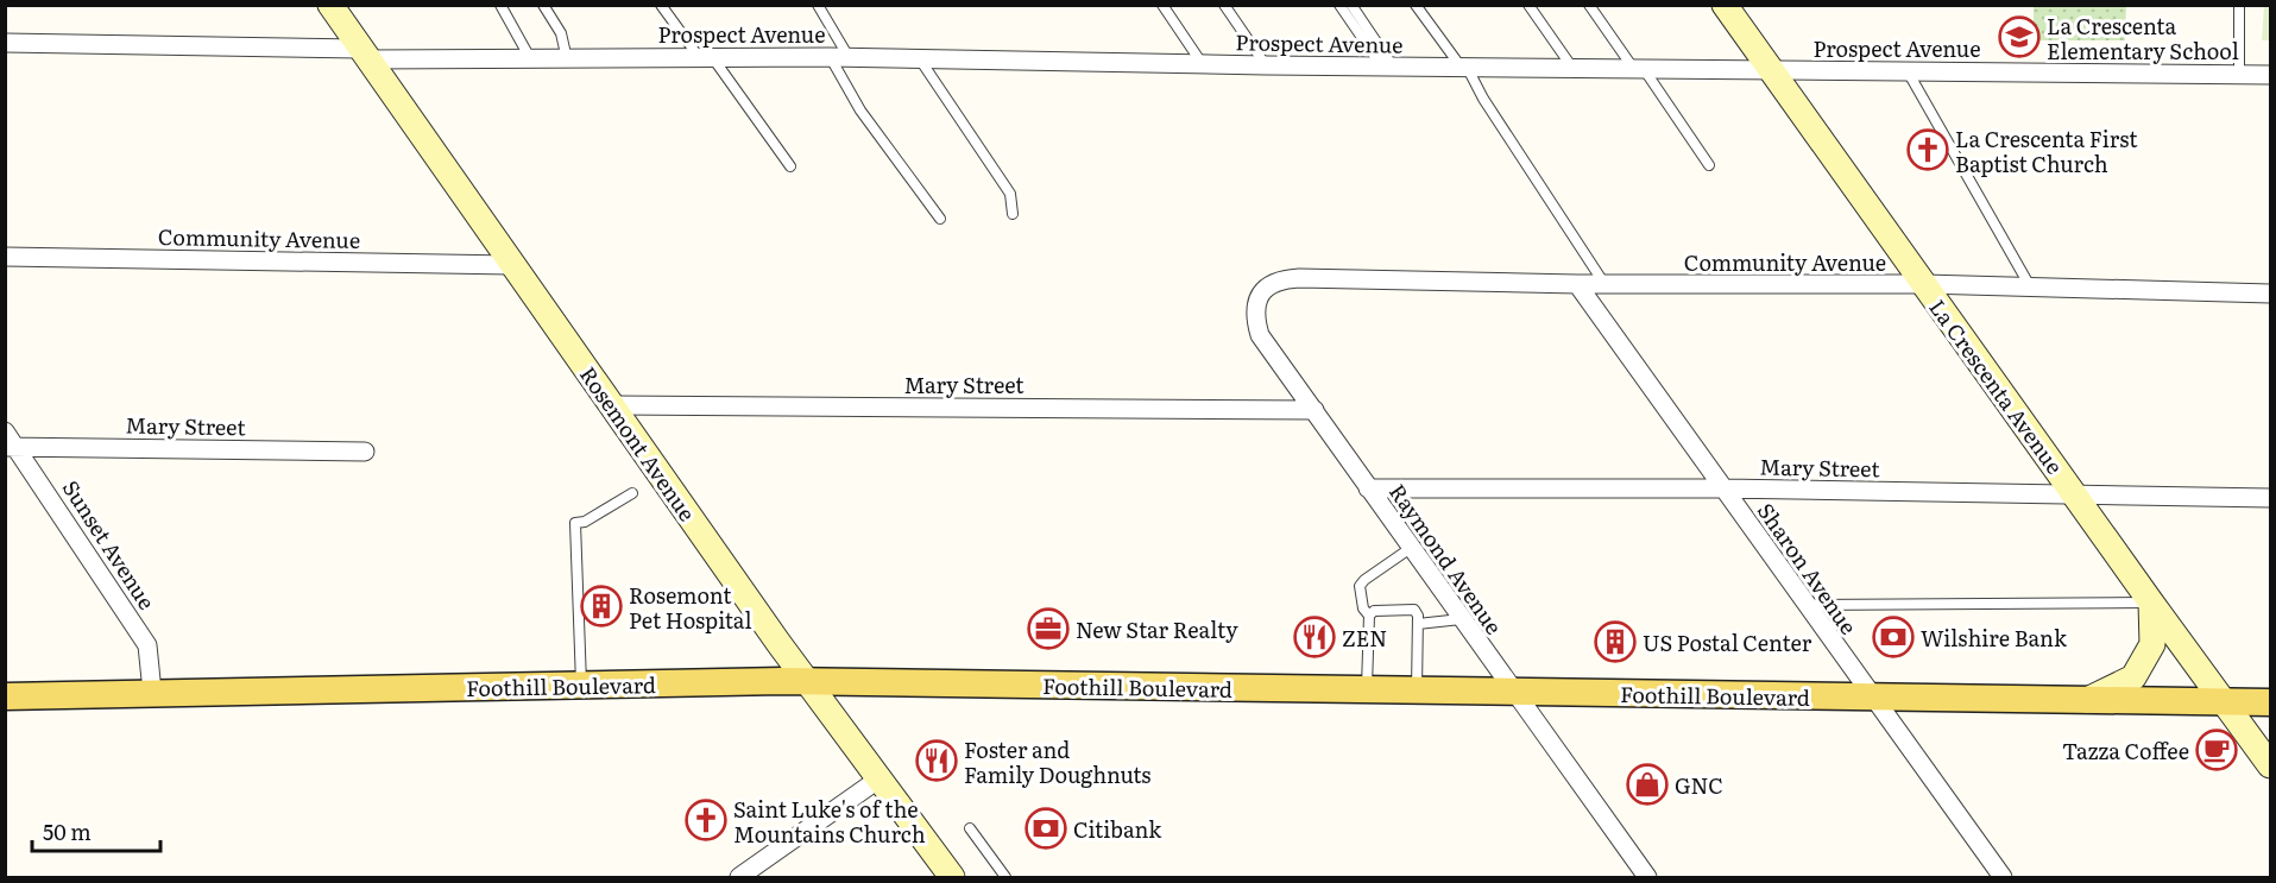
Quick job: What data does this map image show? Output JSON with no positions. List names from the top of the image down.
{
  "streets": {
    "main road": ["Foothill Boulevard"],
    "street": [
      "Prospect Avenue",
      "Community Avenue",
      "Mary Street",
      "La Crescenta Avenue",
      "Rosemont Avenue",
      "Sunset Avenue",
      "Raymond Avenue",
      "Sharon Avenue"
    ]
  },
  "crossings": [
    ["Prospect Avenue", "La Crescenta Avenue"],
    ["Prospect Avenue", "Rosemont Avenue"],
    ["Community Avenue", "La Crescenta Avenue"],
    ["Community Avenue", "Rosemont Avenue"],
    ["Community Avenue", "Raymond Avenue"],
    ["Community Avenue", "Sharon Avenue"],
    ["Mary Street", "La Crescenta Avenue"],
    ["Mary Street", "Rosemont Avenue"],
    ["Mary Street", "Sunset Avenue"],
    ["Mary Street", "Raymond Avenue"],
    ["Mary Street", "Sharon Avenue"],
    ["La Crescenta Avenue", "Foothill Boulevard"],
    ["Rosemont Avenue", "Foothill Boulevard"],
    ["Sunset Avenue", "Foothill Boulevard"],
    ["Raymond Avenue", "Foothill Boulevard"],
    ["Sharon Avenue", "Foothill Boulevard"]
  ],
  "places": {
    "school or university": ["La Crescenta Elementary School"],
    "church": ["La Crescenta First Baptist Church", "Saint Luke's of the Mountains Church"],
    "building": ["Rosemont Pet Hospital", "US Postal Center"],
    "office": ["New Star Realty"],
    "restaurant": ["ZEN", "Foster and Family Doughnuts"],
    "bank": ["Wilshire Bank", "Citibank"],
    "cafe": ["Tazza Coffee"],
    "shop": ["GNC"]
  },
  "scale_bar": "50 m"
}
